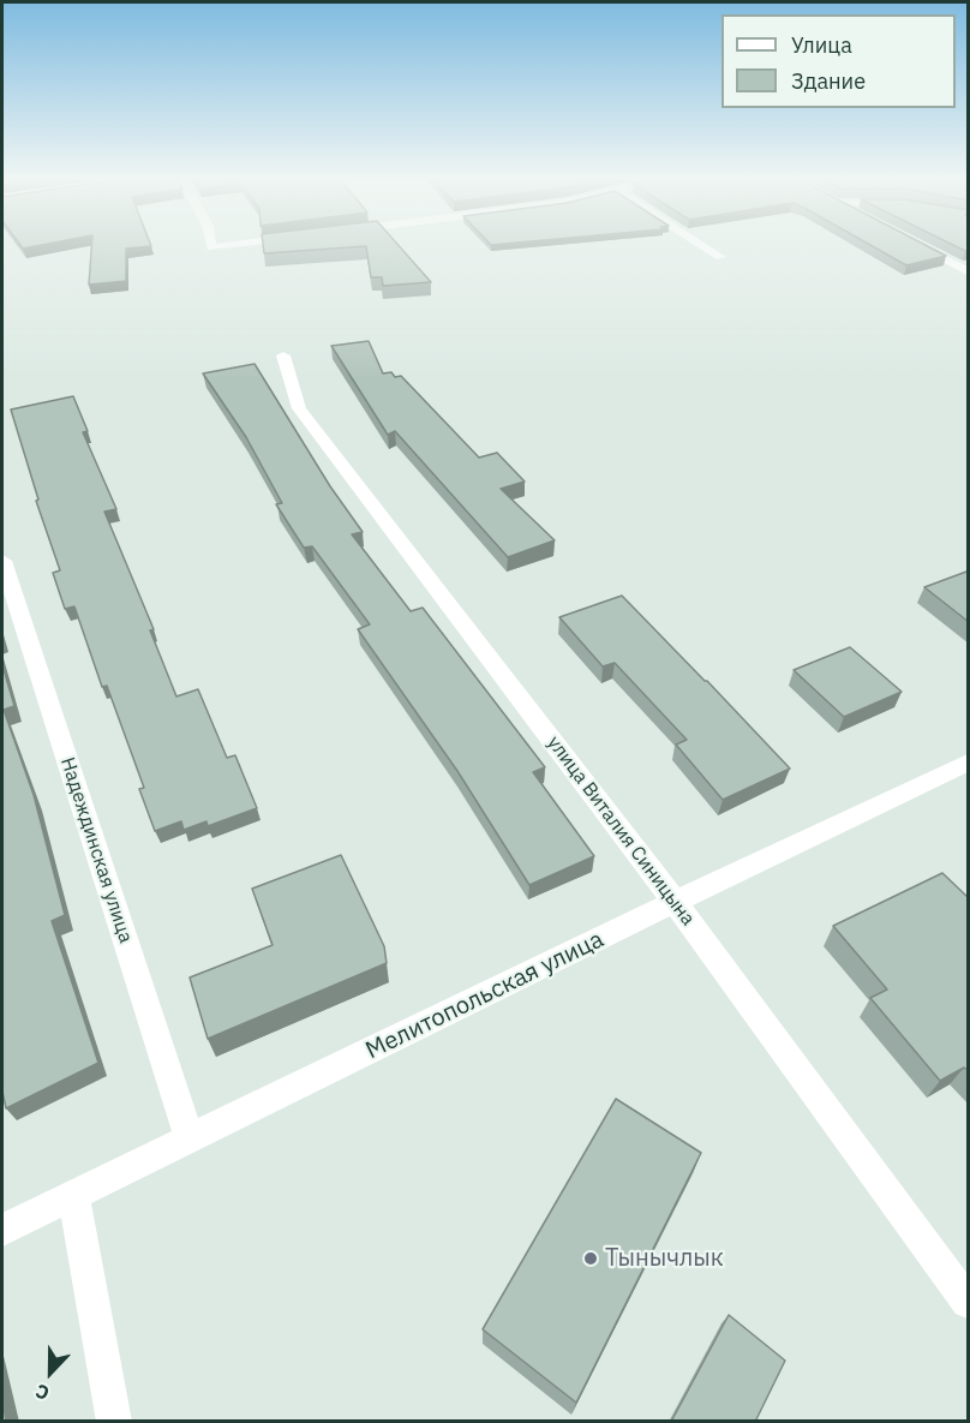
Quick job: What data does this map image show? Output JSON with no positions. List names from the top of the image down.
{
  "streets": {
    "street": ["улица Виталия Синицына", "Надеждинская улица", "Мелитопольская улица"]
  },
  "crossings": [
    ["улица Виталия Синицына", "Мелитопольская улица"],
    ["Надеждинская улица", "Мелитопольская улица"]
  ],
  "places": ["Тынычлык"],
  "legend": ["Улица", "Здание"],
  "north": "bottom"
}
